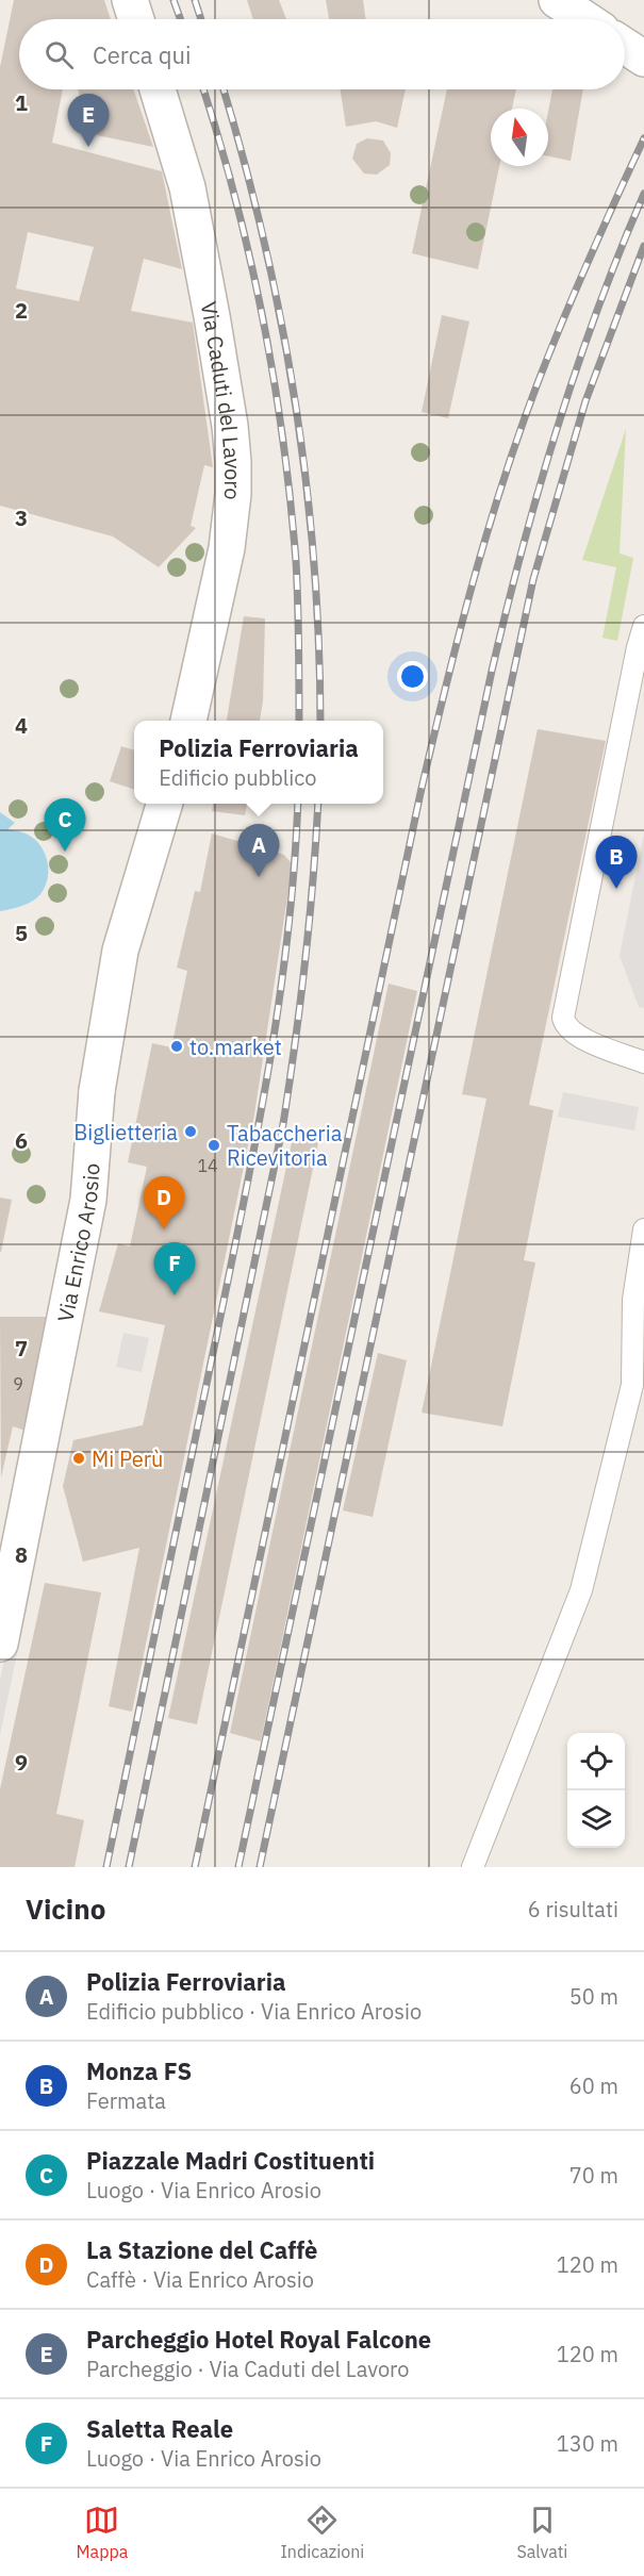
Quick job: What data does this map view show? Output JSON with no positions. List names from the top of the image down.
{
  "streets": {
    "street": ["Via Caduti del Lavoro", "Via Enrico Arosio"]
  },
  "places": [
    "to.market",
    "Biglietteria",
    "Tabaccheria Ricevitoria",
    "Mi Perù"
  ],
  "house_numbers": ["14", "9"],
  "north": "top",
  "page": {
    "search": "Cerca qui",
    "pins": [
      "E",
      "C",
      "A",
      "B",
      "D",
      "F"
    ],
    "popup": ["Polizia Ferroviaria", "Edificio pubblico"],
    "heading": ["Vicino", "6 risultati"],
    "list": [
      {
        "mark": "A",
        "name": "Polizia Ferroviaria",
        "note": "Edificio pubblico · Via Enrico Arosio",
        "value": "50 m"
      },
      {
        "mark": "B",
        "name": "Monza FS",
        "note": "Fermata",
        "value": "60 m"
      },
      {
        "mark": "C",
        "name": "Piazzale Madri Costituenti",
        "note": "Luogo · Via Enrico Arosio",
        "value": "70 m"
      },
      {
        "mark": "D",
        "name": "La Stazione del Caffè",
        "note": "Caffè · Via Enrico Arosio",
        "value": "120 m"
      },
      {
        "mark": "E",
        "name": "Parcheggio Hotel Royal Falcone",
        "note": "Parcheggio · Via Caduti del Lavoro",
        "value": "120 m"
      },
      {
        "mark": "F",
        "name": "Saletta Reale",
        "note": "Luogo · Via Enrico Arosio",
        "value": "130 m"
      }
    ],
    "nav": ["Mappa", "Indicazioni", "Salvati"]
  },
  "grid": {
    "rows": [
      "1",
      "2",
      "3",
      "4",
      "5",
      "6",
      "7",
      "8",
      "9"
    ]
  }
}
